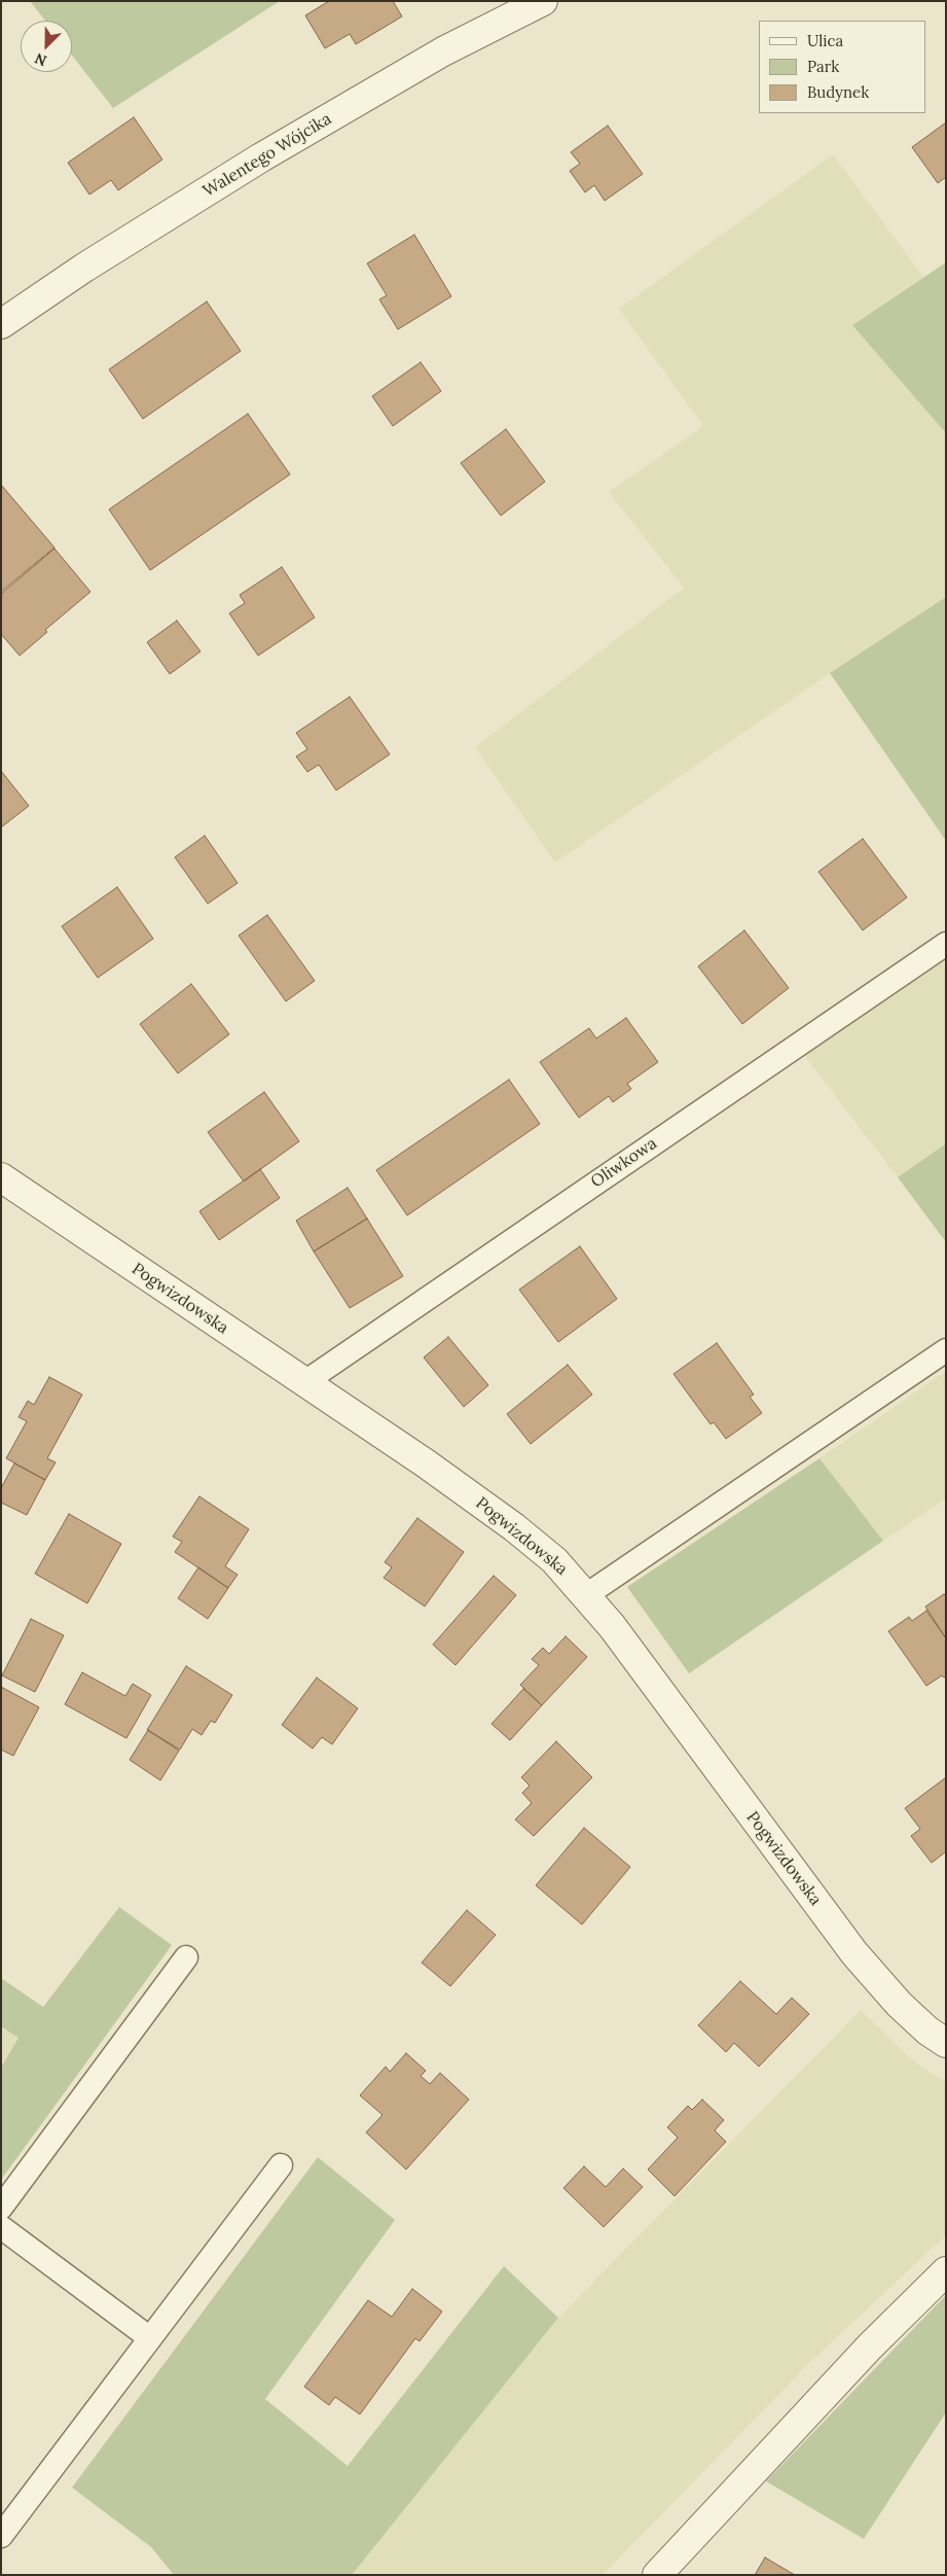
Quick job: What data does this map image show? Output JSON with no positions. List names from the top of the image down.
{
  "streets": {
    "street": ["Walentego Wójcika", "Pogwizdowska"],
    "lane": ["Oliwkowa"]
  },
  "crossings": [
    ["Oliwkowa", "Pogwizdowska"]
  ],
  "legend": ["Ulica", "Park", "Budynek"],
  "north": "bottom left"
}
